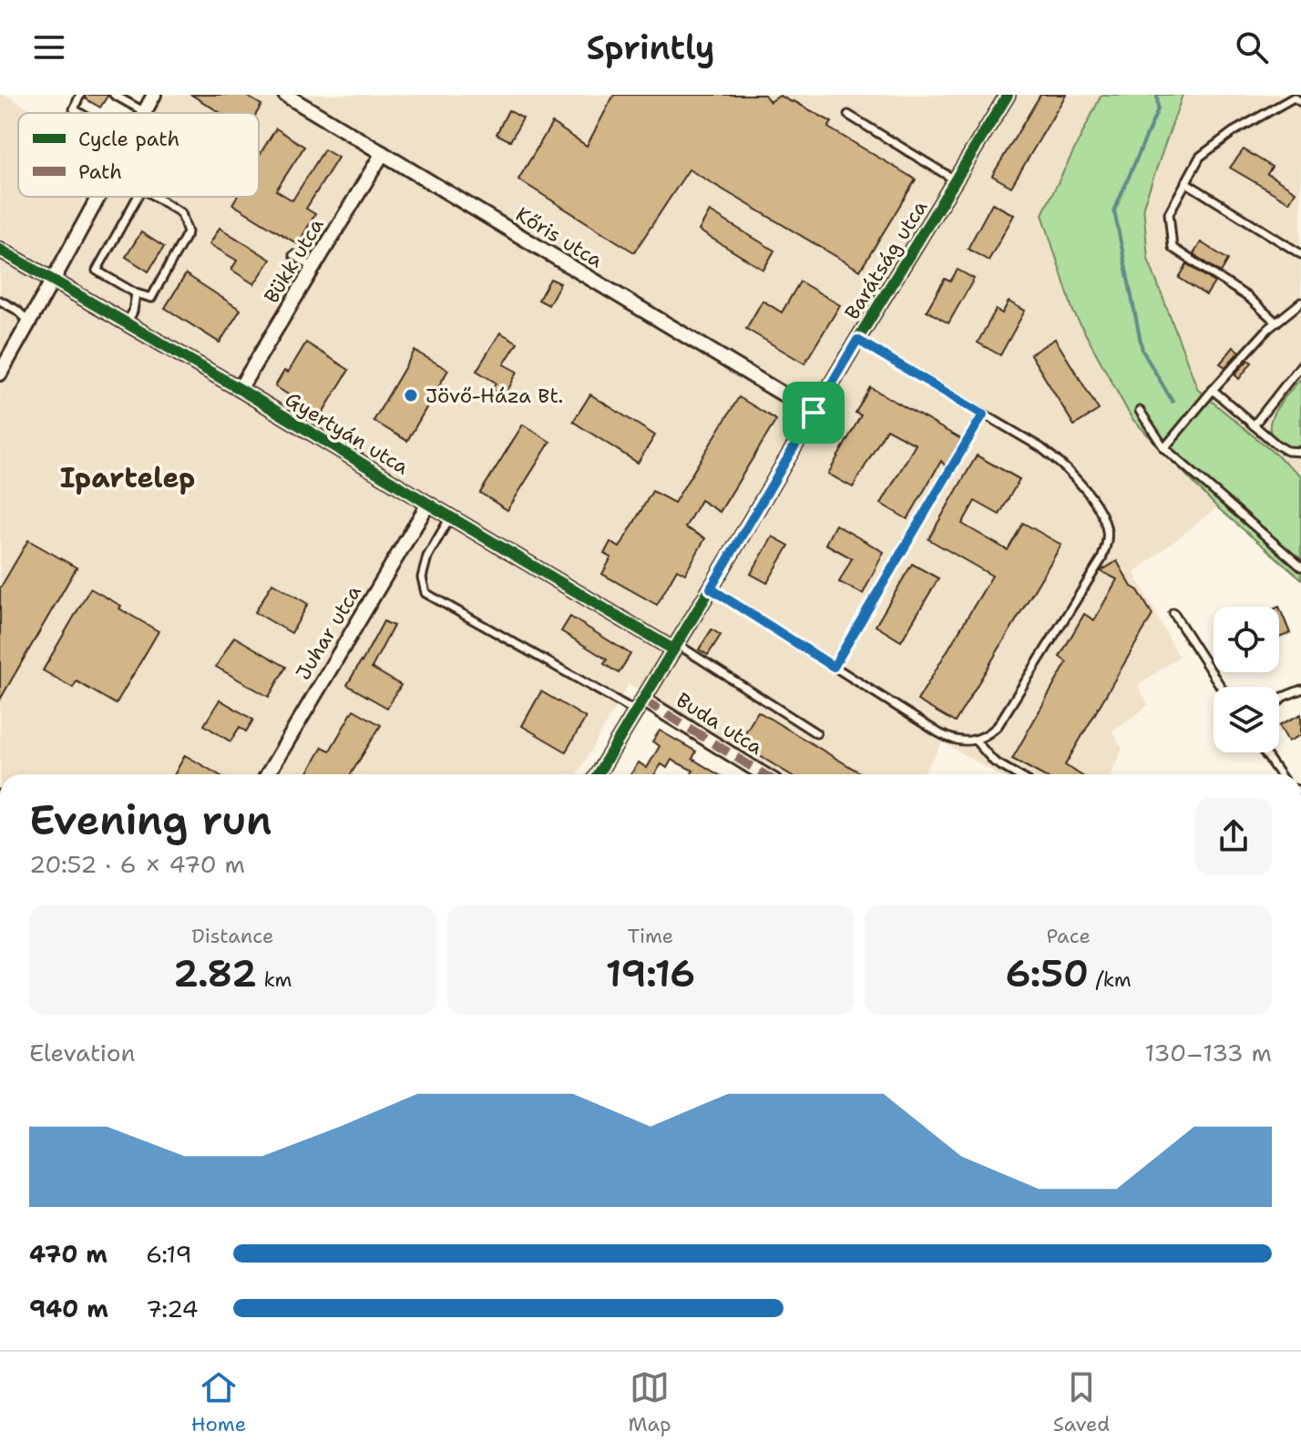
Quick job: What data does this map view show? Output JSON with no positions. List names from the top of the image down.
{
  "streets": {
    "street": [
      "Kőris utca",
      "Barátság utca",
      "Bükk utca",
      "Gyertyán utca",
      "Juhar utca",
      "Buda utca"
    ]
  },
  "crossings": [
    ["Kőris utca", "Barátság utca"],
    ["Kőris utca", "Bükk utca"],
    ["Barátság utca", "Gyertyán utca"],
    ["Barátság utca", "Buda utca"],
    ["Bükk utca", "Gyertyán utca"],
    ["Gyertyán utca", "Juhar utca"]
  ],
  "districts": ["Ipartelep"],
  "places": ["Jövő-Háza Bt."],
  "legend": ["Cycle path", "Path"],
  "page": {
    "header": "Sprintly",
    "heading": ["Evening run", "20:52 · 6 × 470 m"],
    "stats": [
      ["Distance", "2.82 km"],
      ["Time", "19:16"],
      ["Pace", "6:50 /km"]
    ],
    "chart": ["Elevation", "130–133 m"],
    "list": [
      {
        "name": "470 m",
        "note": "6:19"
      },
      {
        "name": "940 m",
        "note": "7:24"
      }
    ],
    "tabs": ["Home", "Map", "Saved"]
  }
}
